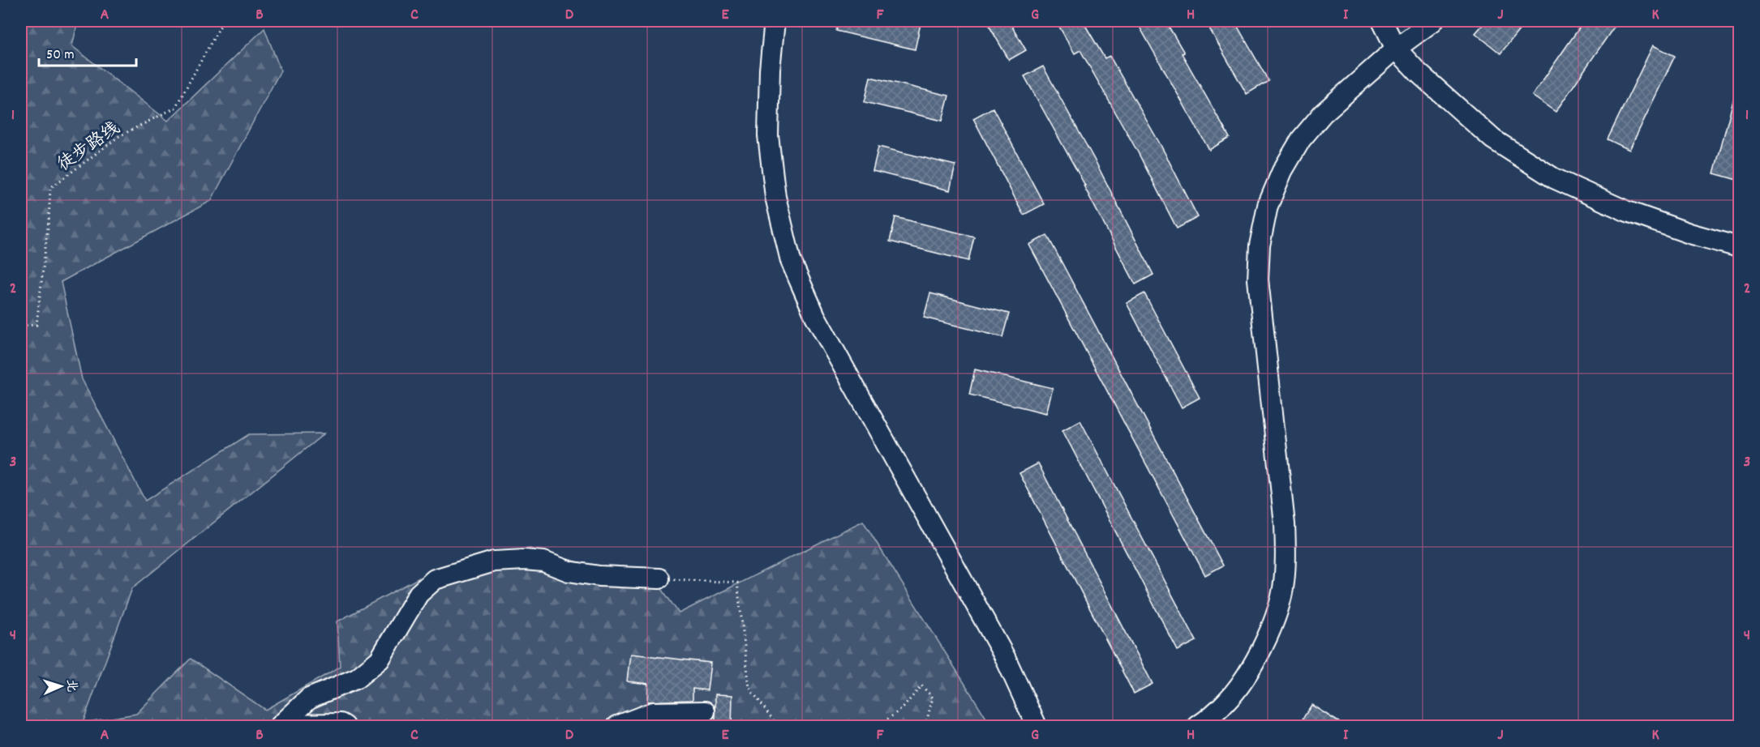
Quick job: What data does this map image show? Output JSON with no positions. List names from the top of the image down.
{
  "streets": {
    "path": ["徒步路线"]
  },
  "scale_bar": "50 m",
  "north": "right",
  "grid": {
    "columns": [
      "A",
      "B",
      "C",
      "D",
      "E",
      "F",
      "G",
      "H",
      "I",
      "J",
      "K"
    ],
    "rows": [
      "1",
      "2",
      "3",
      "4"
    ]
  }
}
